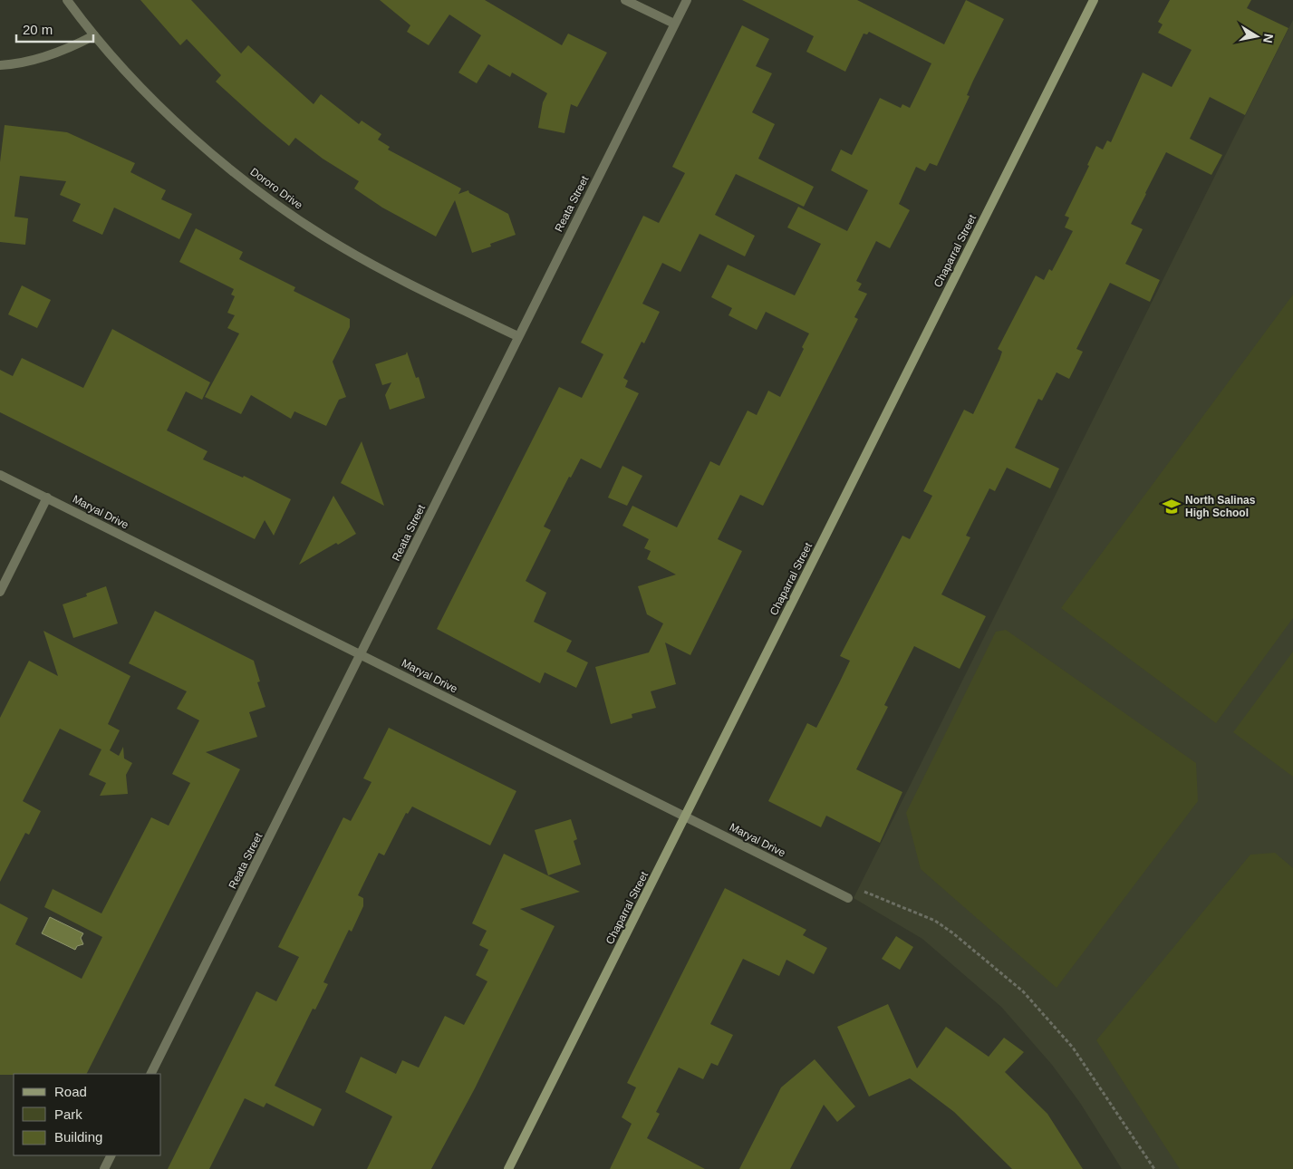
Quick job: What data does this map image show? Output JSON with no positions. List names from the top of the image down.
{
  "streets": {
    "street": [
      "Dororo Drive",
      "Reata Street",
      "Chaparral Street",
      "Maryal Drive"
    ]
  },
  "crossings": [
    ["Dororo Drive", "Reata Street"],
    ["Reata Street", "Maryal Drive"],
    ["Chaparral Street", "Maryal Drive"]
  ],
  "places": {
    "school or university": ["North Salinas High School"]
  },
  "legend": ["Road", "Park", "Building"],
  "scale_bar": "20 m",
  "north": "right"
}
